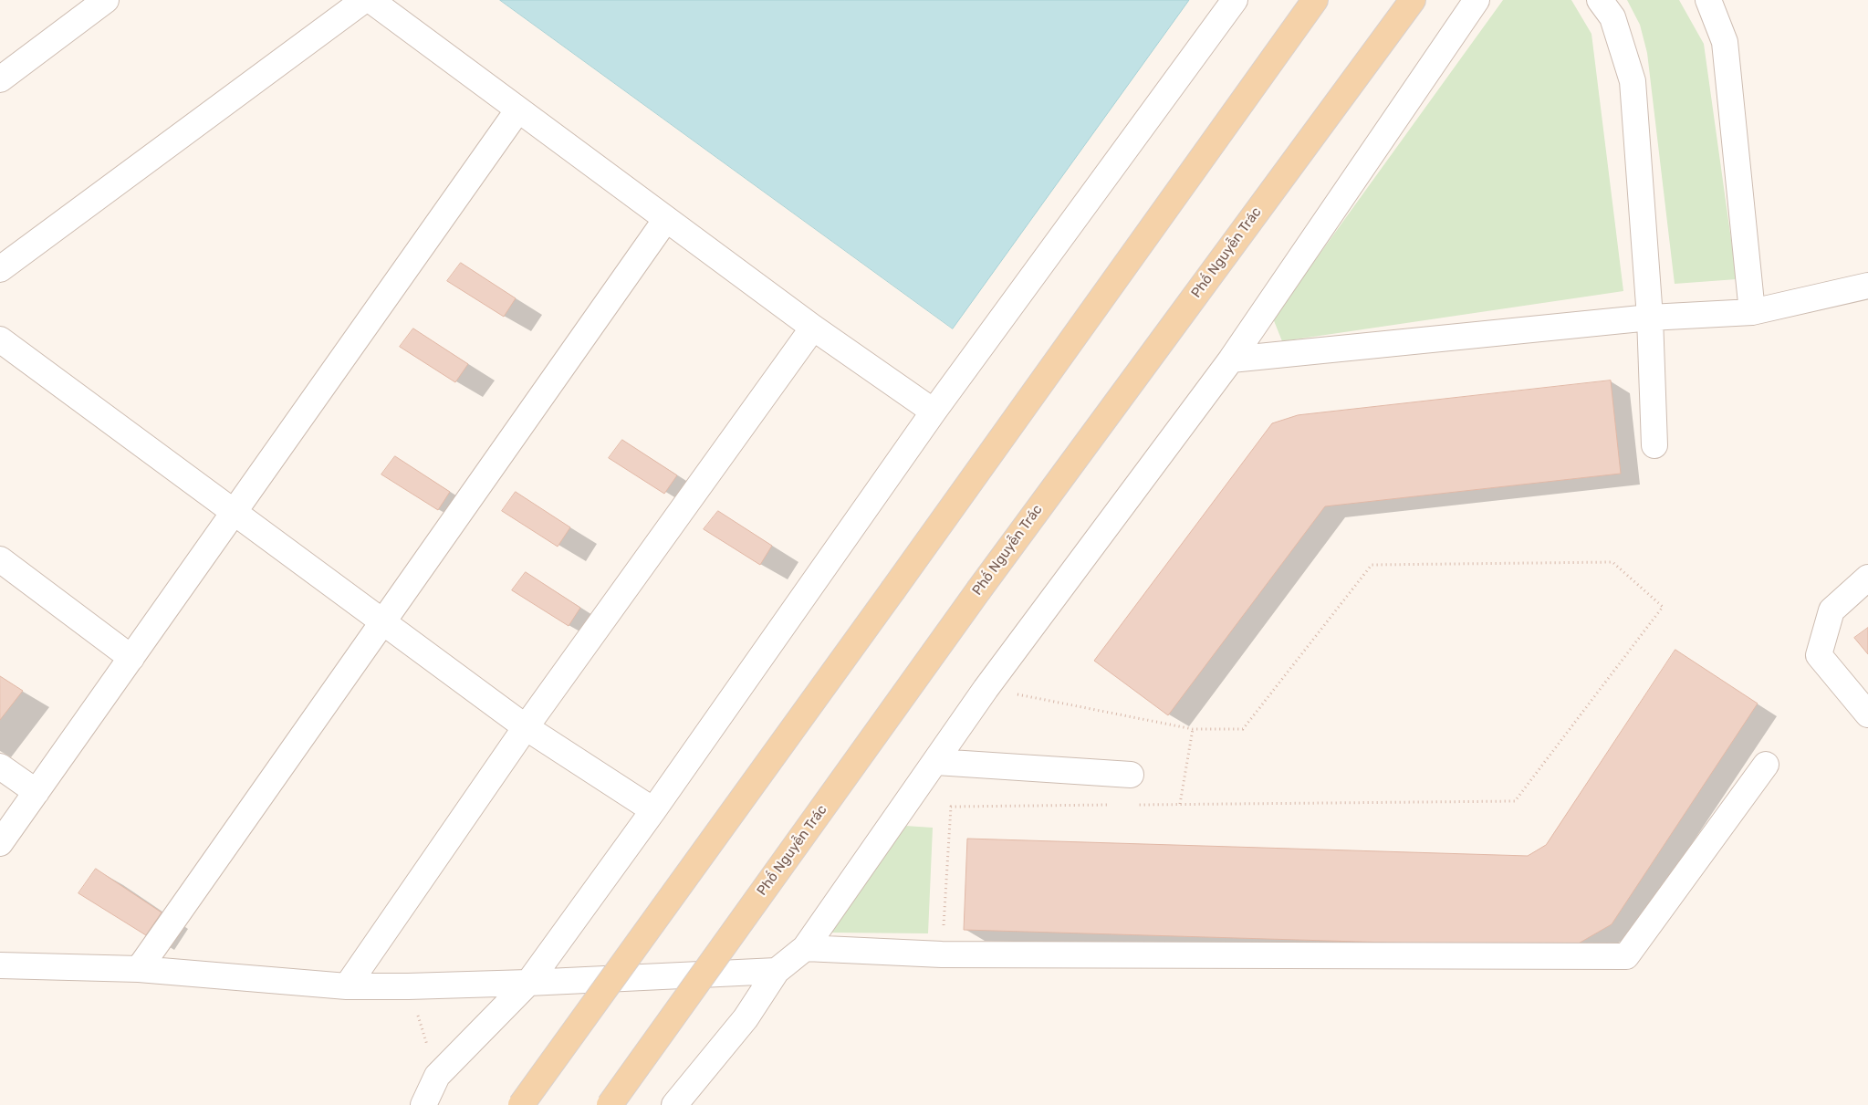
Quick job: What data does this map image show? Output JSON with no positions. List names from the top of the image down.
{
  "streets": {
    "main road": ["Phố Nguyễn Trác"]
  }
}
